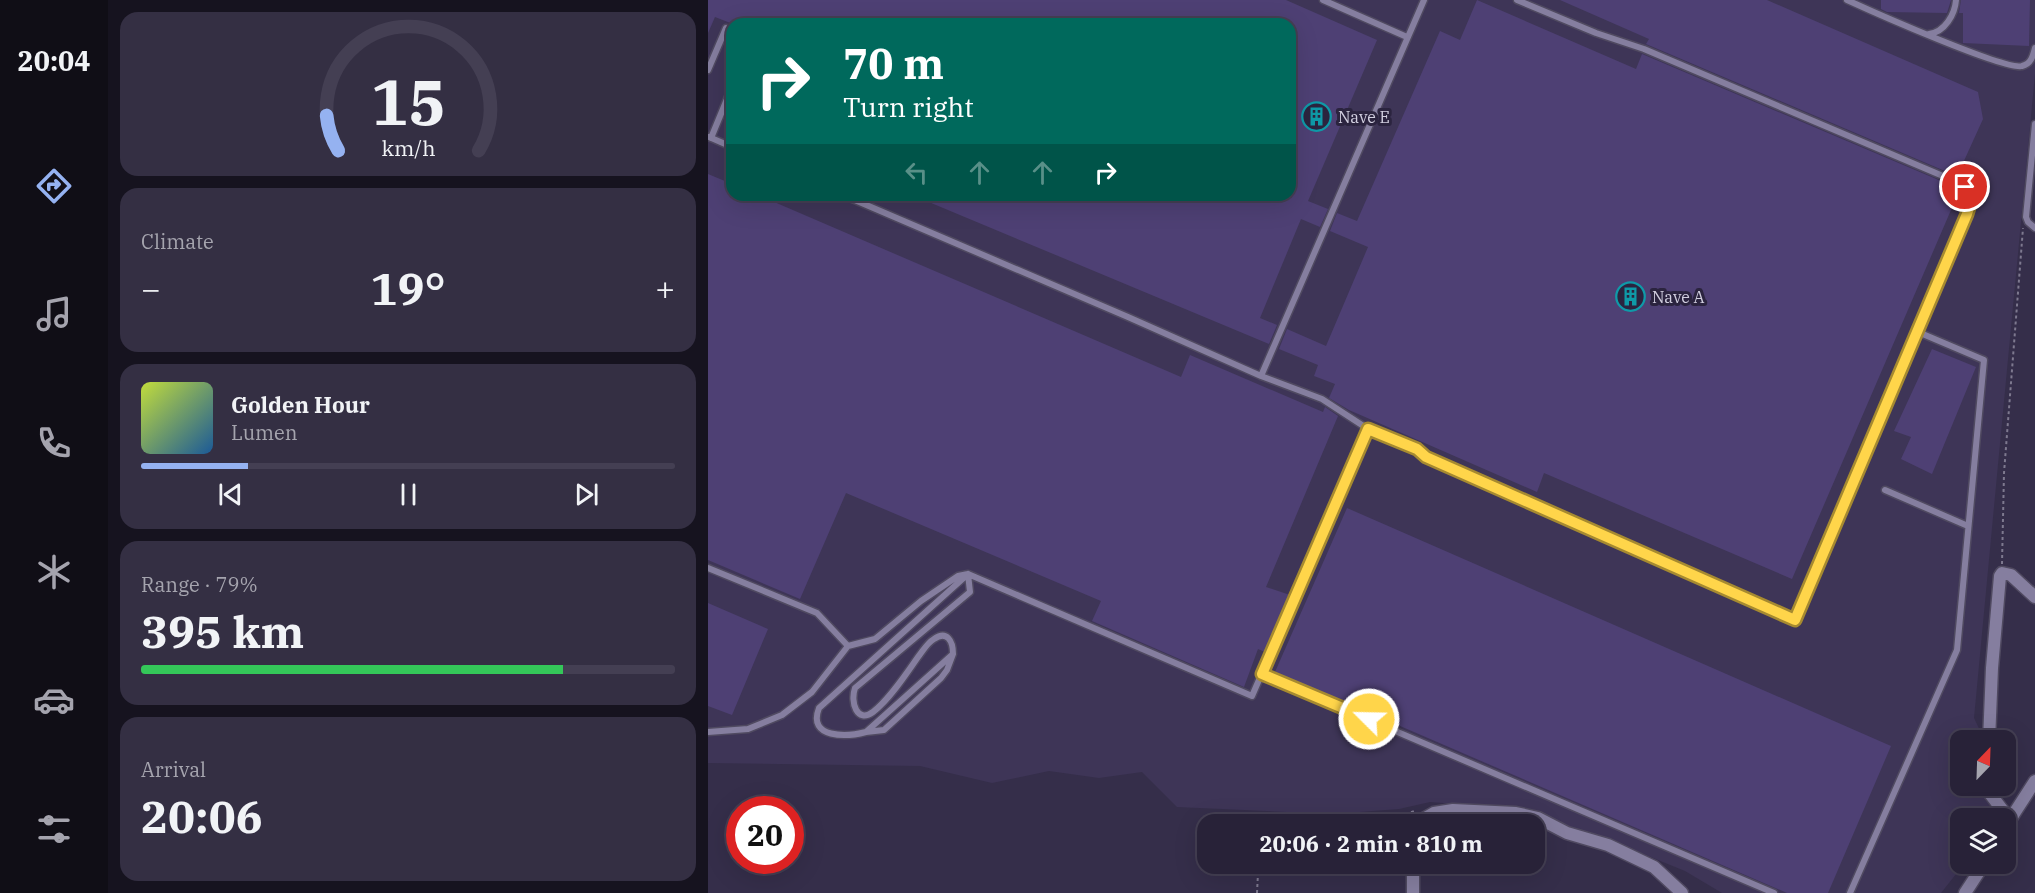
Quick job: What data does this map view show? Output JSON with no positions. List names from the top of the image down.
{
  "places": {
    "building": ["Nave E", "Nave A"]
  },
  "north": "top right",
  "page": {
    "tabs": "20:04",
    "turn": ["70 m", "Turn right"],
    "tile": [
      "Climate",
      ["Range · 79%", "395 km"],
      ["Arrival", "20:06"]
    ],
    "heat": ["−", "19°", "+"],
    "song": ["Golden Hour", "Lumen"],
    "limit": "20",
    "trip": "20:06 · 2 min · 810 m",
    "gauge": ["15", "km/h"]
  }
}
